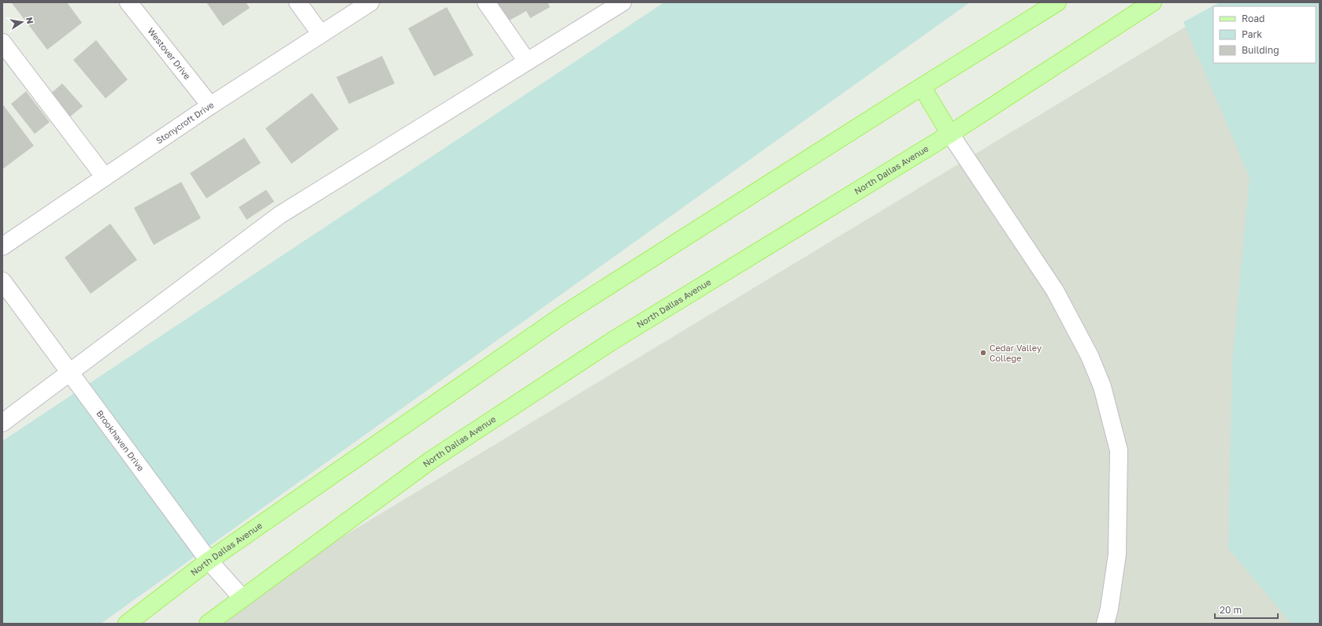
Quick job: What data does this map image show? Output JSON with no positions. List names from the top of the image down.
{
  "streets": {
    "main road": ["North Dallas Avenue"],
    "street": ["Westover Drive", "Stonycroft Drive", "Brookhaven Drive"]
  },
  "crossings": [
    ["Westover Drive", "Stonycroft Drive"],
    ["North Dallas Avenue", "Brookhaven Drive"]
  ],
  "places": ["Cedar Valley College"],
  "legend": ["Road", "Park", "Building"],
  "scale_bar": "20 m",
  "north": "right"
}
